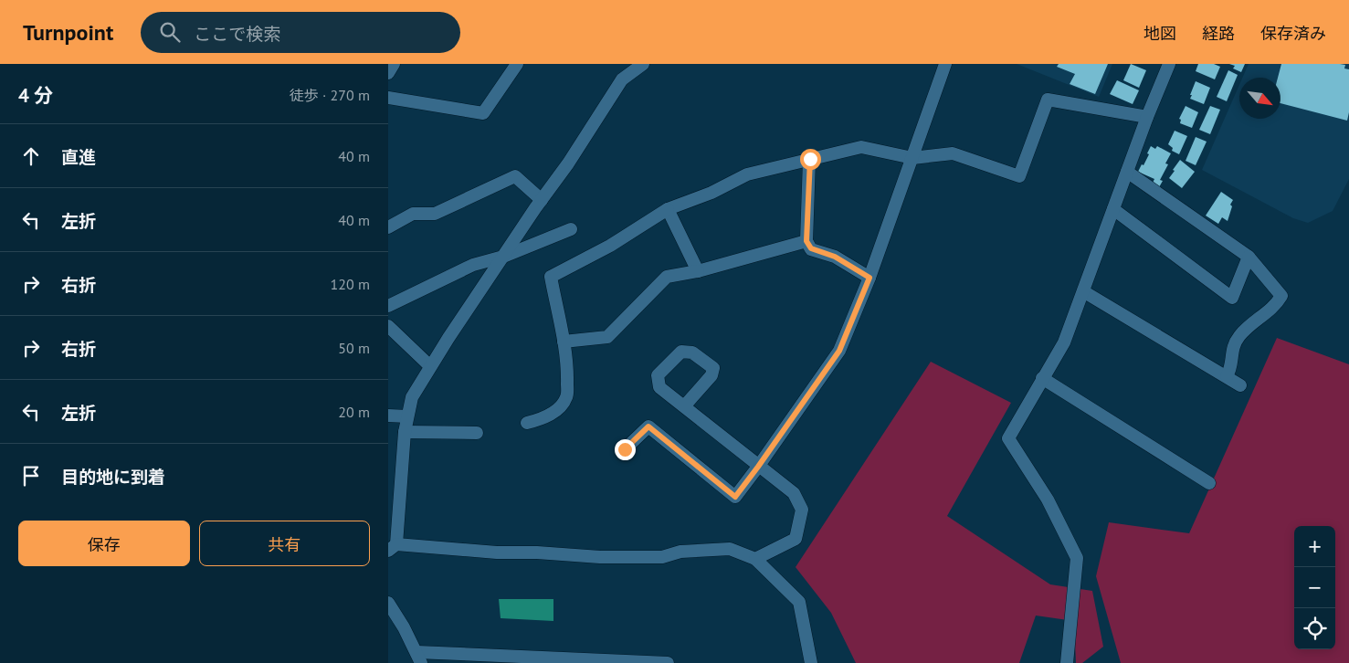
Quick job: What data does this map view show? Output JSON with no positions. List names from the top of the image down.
{
  "north": "bottom right",
  "page": {
    "header": "Turnpoint",
    "search": "ここで検索",
    "nav": ["地図", "経路", "保存済み"],
    "heading": ["4 分", "徒歩 · 270 m"],
    "list": [
      ["直進", "40 m"],
      ["左折", "40 m"],
      ["右折", "120 m"],
      ["右折", "50 m"],
      ["左折", "20 m"],
      "目的地に到着"
    ],
    "buttons": ["保存", "共有"],
    "map_buttons": ["+", "−"]
  }
}
